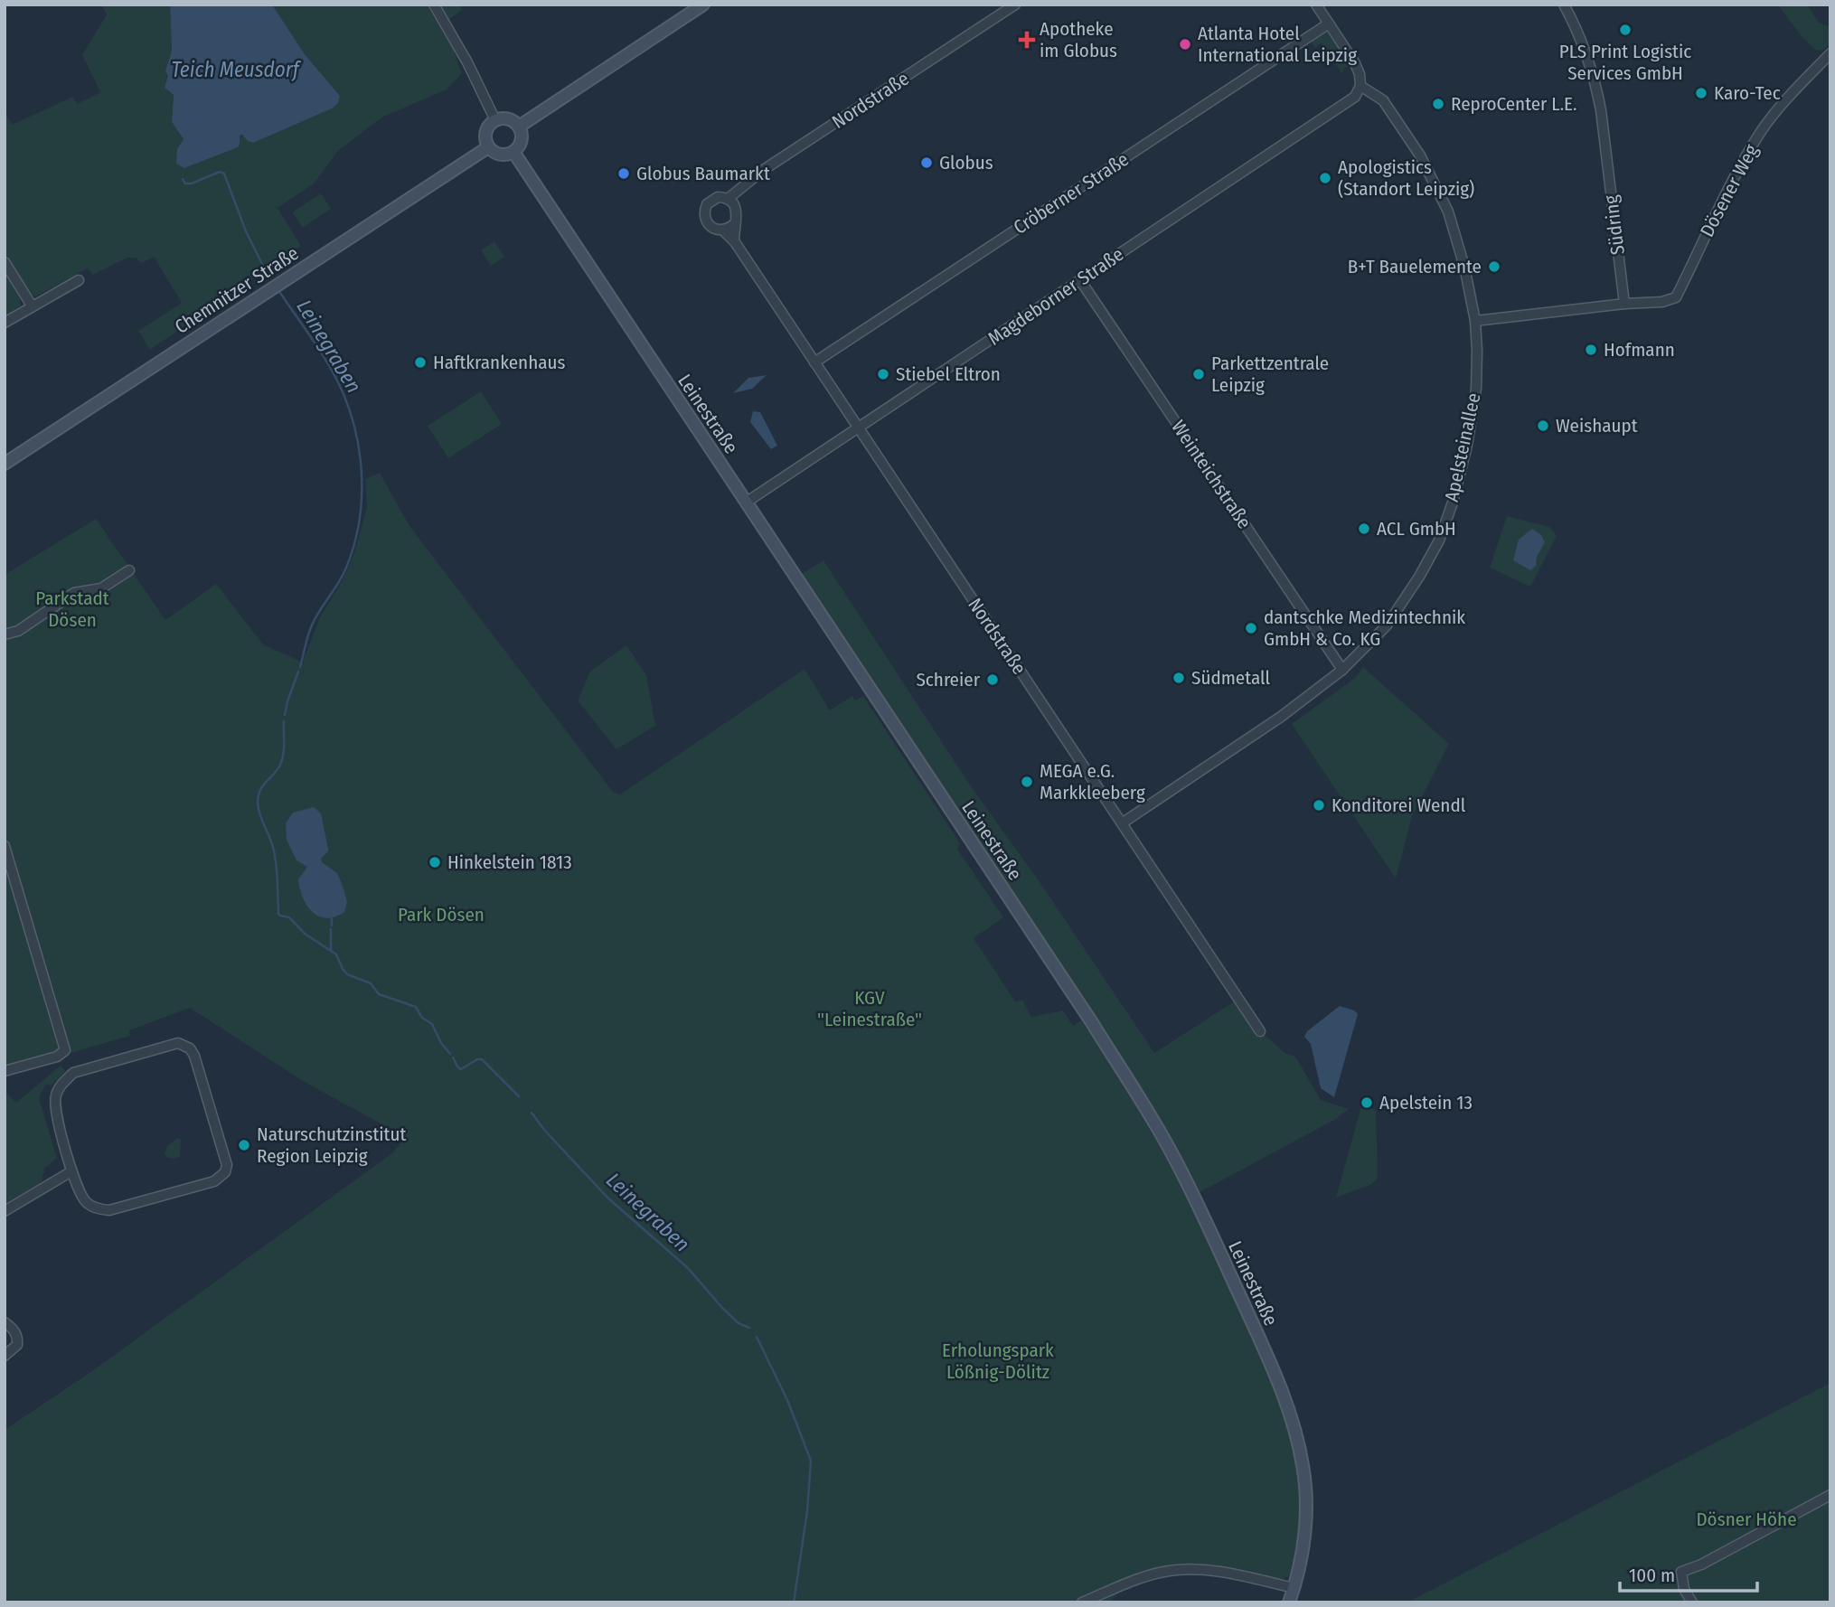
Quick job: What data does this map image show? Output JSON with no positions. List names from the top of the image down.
{
  "streets": {
    "main road": ["Chemnitzer Straße", "Leinestraße"],
    "street": [
      "Nordstraße",
      "Dösener Weg",
      "Cröberner Straße",
      "Südring",
      "Magdeborner Straße",
      "Apelsteinallee",
      "Weinteichstraße"
    ]
  },
  "crossings": [
    ["Nordstraße", "Cröberner Straße"],
    ["Nordstraße", "Magdeborner Straße"],
    ["Nordstraße", "Apelsteinallee"],
    ["Dösener Weg", "Südring"],
    ["Chemnitzer Straße", "Leinestraße"],
    ["Magdeborner Straße", "Leinestraße"],
    ["Magdeborner Straße", "Apelsteinallee"],
    ["Magdeborner Straße", "Weinteichstraße"],
    ["Apelsteinallee", "Weinteichstraße"]
  ],
  "water": ["Teich Meusdorf", "Leinegraben"],
  "parks": [
    "Parkstadt Dösen",
    "Park Dösen",
    "KGV \"Leinestraße\"",
    "Erholungspark Lößnig-Dölitz",
    "Dösner Höhe"
  ],
  "places": {
    "other": [
      "PLS Print Logistic Services GmbH",
      "Atlanta Hotel International Leipzig",
      "Karo-Tec",
      "ReproCenter L.E.",
      "Globus",
      "Globus Baumarkt",
      "Apologistics (Standort Leipzig)",
      "B+T Bauelemente",
      "Hofmann",
      "Haftkrankenhaus",
      "Stiebel Eltron",
      "Parkettzentrale Leipzig",
      "Weishaupt",
      "ACL GmbH",
      "dantschke Medizintechnik GmbH & Co. KG",
      "Südmetall",
      "Schreier",
      "MEGA e.G. Markkleeberg",
      "Konditorei Wendl",
      "Hinkelstein 1813",
      "Apelstein 13",
      "Naturschutzinstitut Region Leipzig"
    ],
    "health": ["Apotheke im Globus"]
  },
  "scale_bar": "100 m"
}
